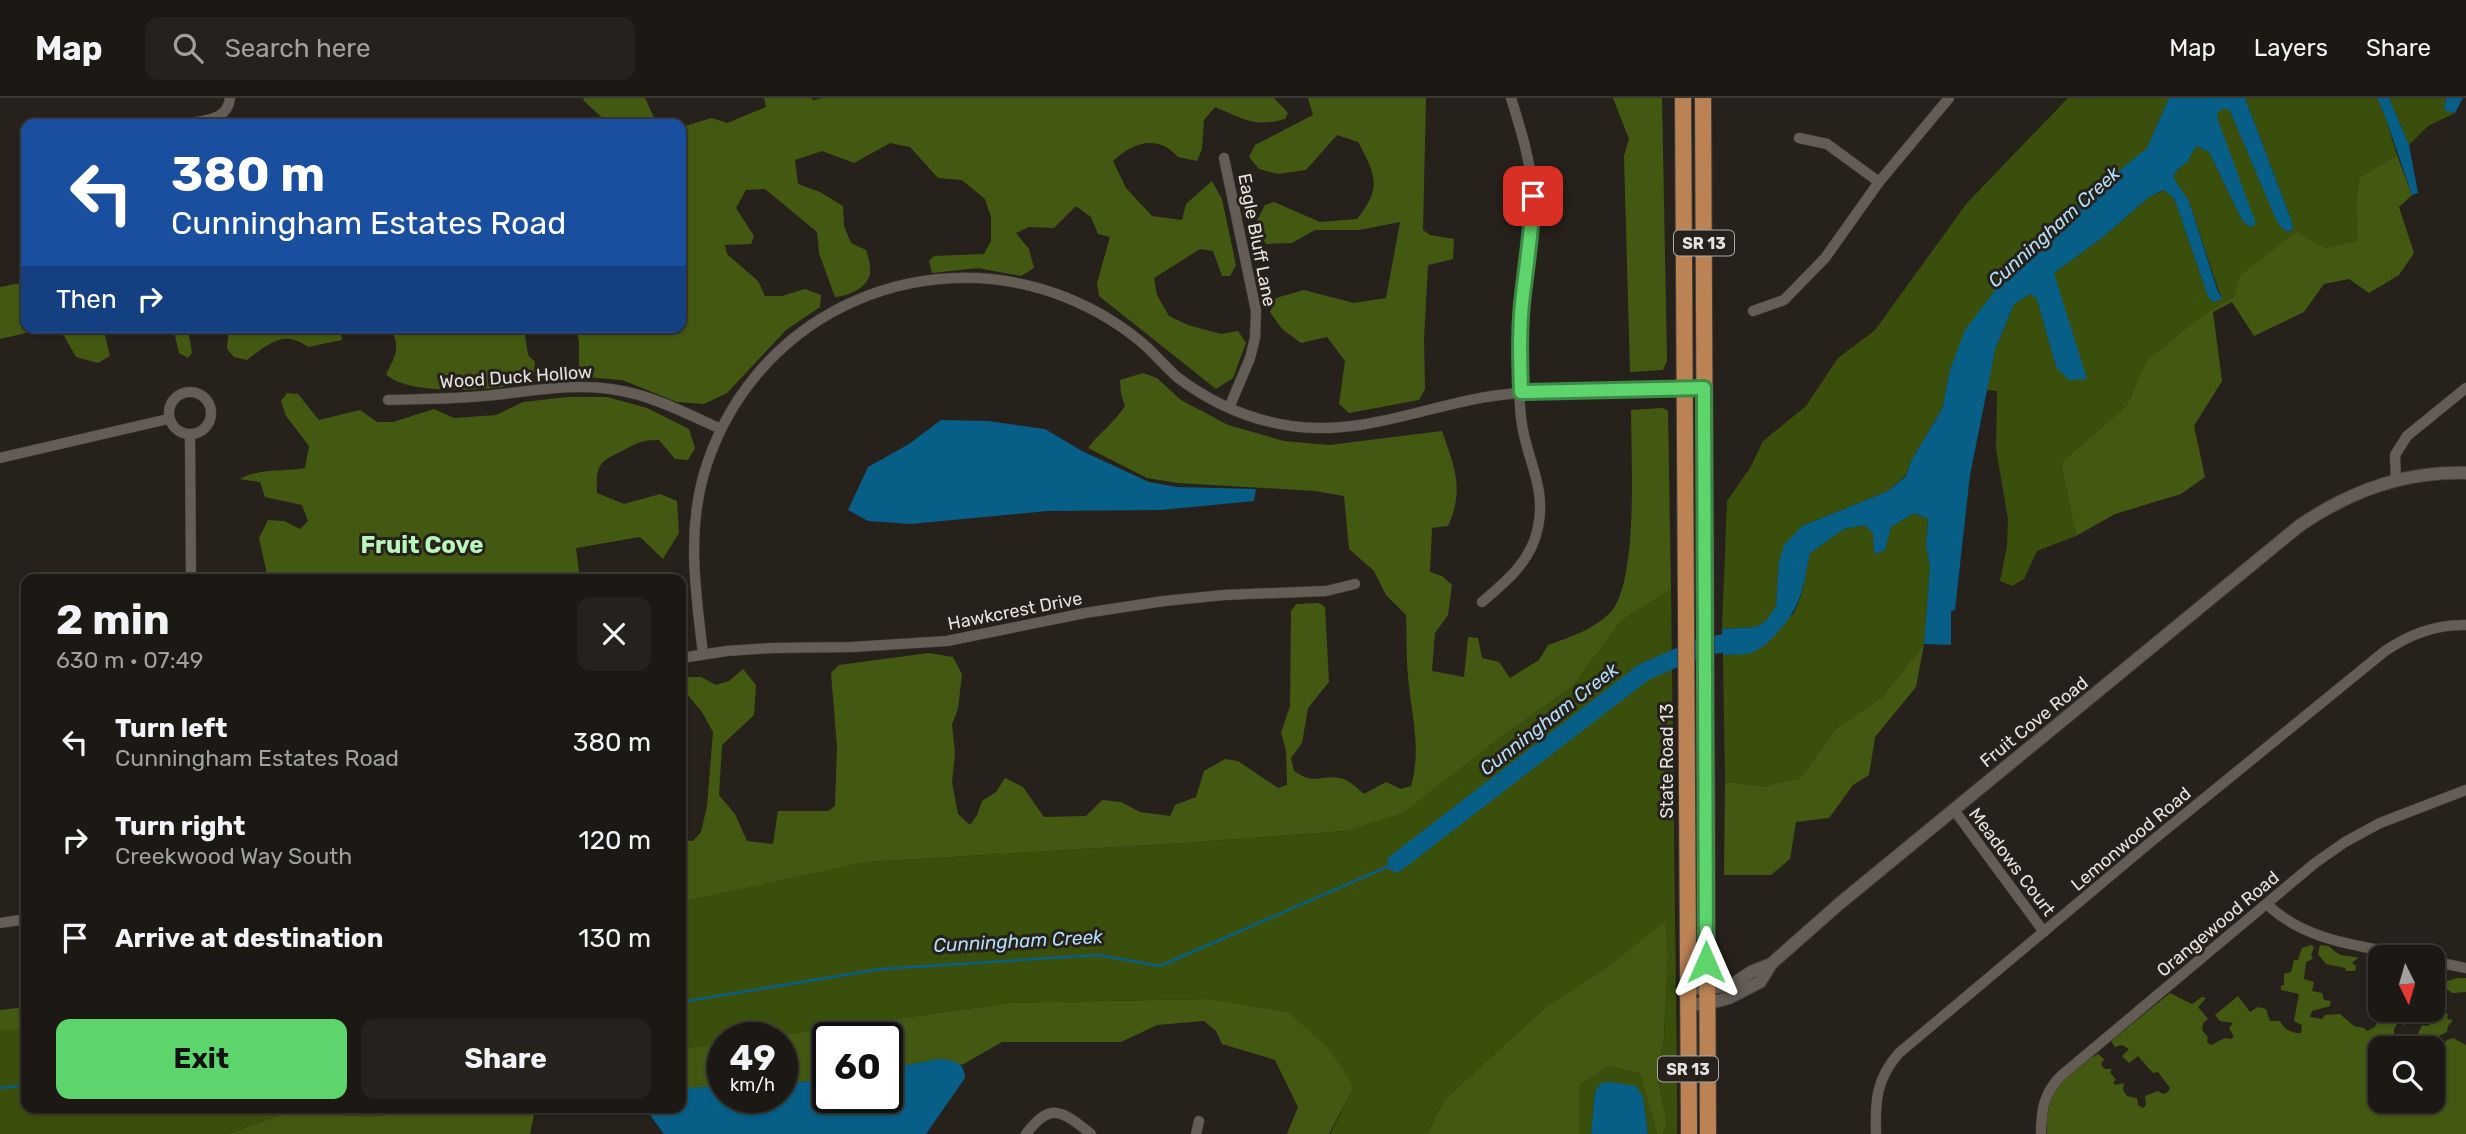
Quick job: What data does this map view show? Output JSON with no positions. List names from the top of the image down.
{
  "streets": {
    "main road": ["SR 13", "State Road 13"],
    "street": [
      "Eagle Bluff Lane",
      "Wood Duck Hollow",
      "Hawkcrest Drive",
      "Fruit Cove Road",
      "Lemonwood Road",
      "Meadows Court",
      "Orangewood Road"
    ]
  },
  "crossings": [
    ["SR 13", "Fruit Cove Road"],
    ["SR 13", "State Road 13"],
    ["Fruit Cove Road", "State Road 13"],
    ["Fruit Cove Road", "Meadows Court"],
    ["Lemonwood Road", "Meadows Court"]
  ],
  "districts": ["Fruit Cove"],
  "water": ["Cunningham Creek"],
  "north": "bottom",
  "page": {
    "header": "Map",
    "search": "Search here",
    "nav": ["Map", "Layers", "Share"],
    "turn": ["380 m", "Cunningham Estates Road"],
    "then": "Then",
    "heading": ["2 min", "630 m · 07:49"],
    "list": [
      {
        "name": "Turn left",
        "note": "Cunningham Estates Road",
        "value": "380 m"
      },
      {
        "name": "Turn right",
        "note": "Creekwood Way South",
        "value": "120 m"
      },
      {
        "name": "Arrive at destination",
        "value": "130 m"
      }
    ],
    "buttons": ["Exit", "Share"],
    "speed": "49 km/h",
    "limit": "60"
  }
}
